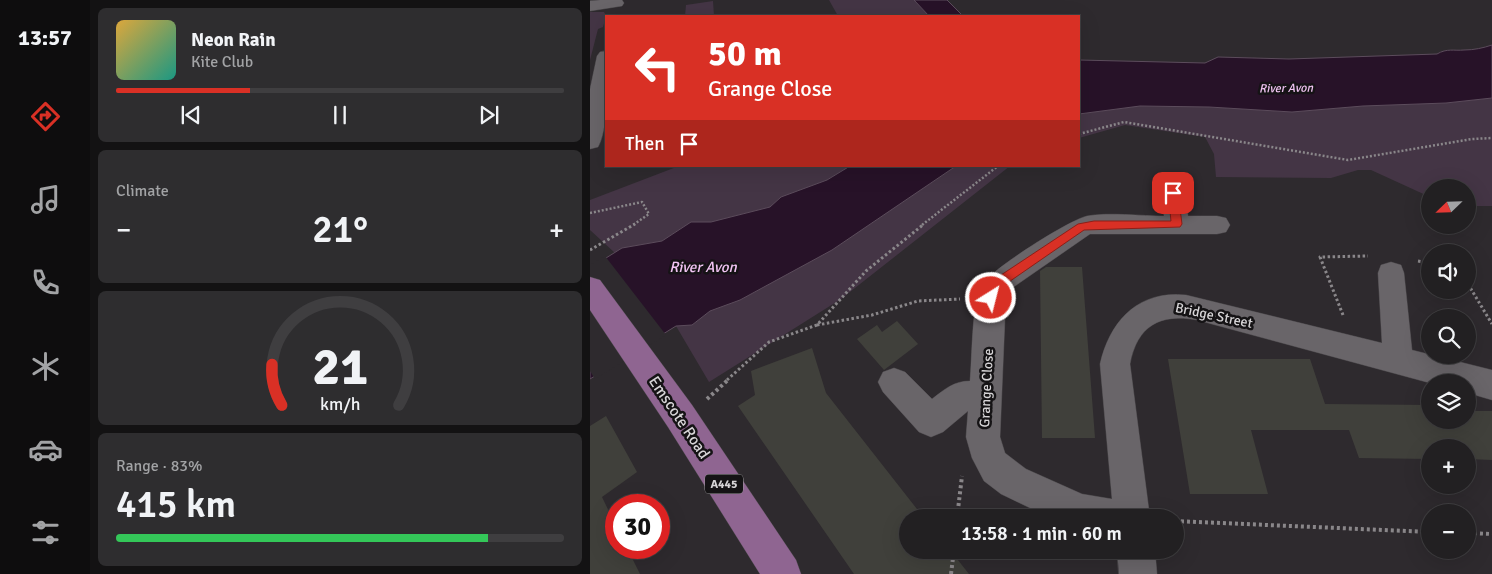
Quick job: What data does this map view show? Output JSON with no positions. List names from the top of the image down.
{
  "streets": {
    "main road": ["Emscote Road", "A445"],
    "street": ["Bridge Street", "Grange Close"]
  },
  "water": ["River Avon"],
  "north": "bottom left",
  "page": {
    "tabs": "13:57",
    "turn": ["50 m", "Grange Close"],
    "song": ["Neon Rain", "Kite Club"],
    "then": "Then",
    "tile": [
      "Climate",
      ["Range · 83%", "415 km"]
    ],
    "map_buttons": ["+", "−"],
    "heat": ["−", "21°", "+"],
    "limit": "30",
    "trip": "13:58 · 1 min · 60 m",
    "gauge": ["21", "km/h"]
  }
}
